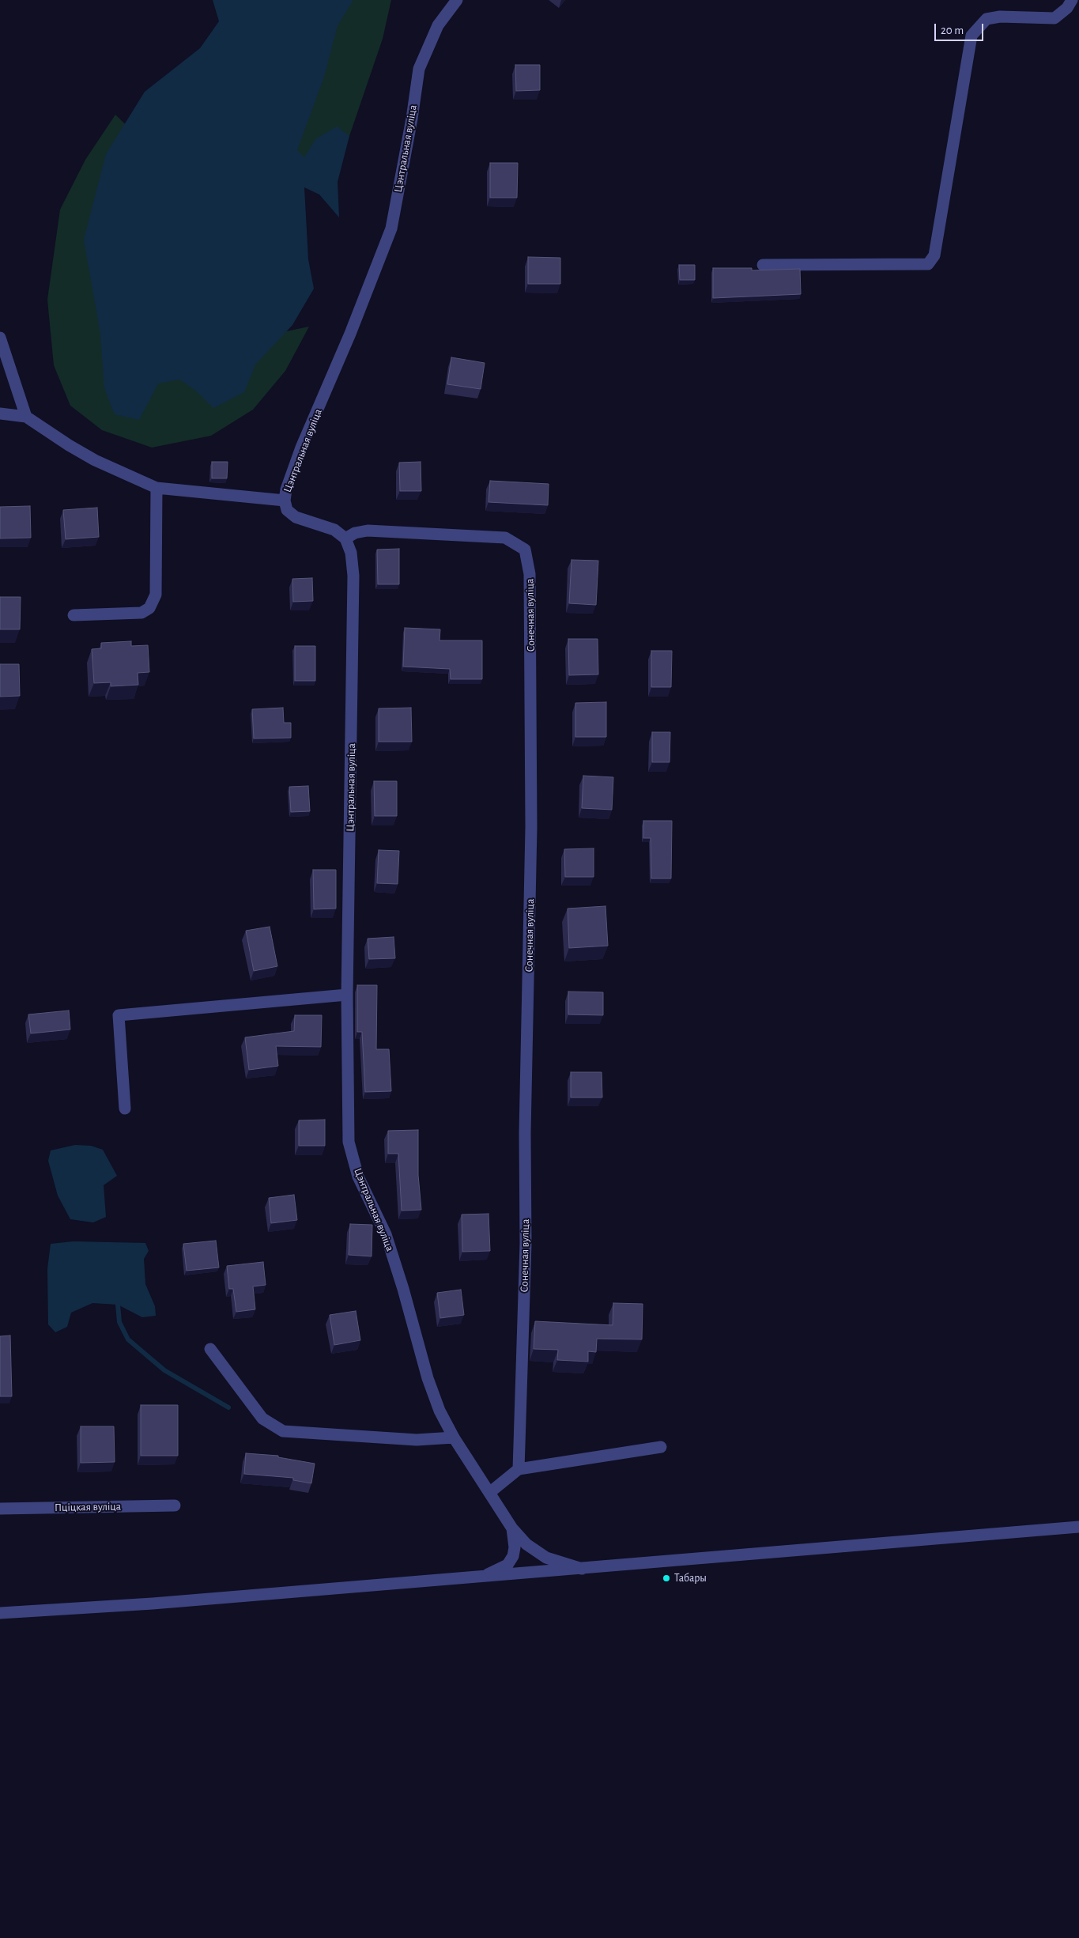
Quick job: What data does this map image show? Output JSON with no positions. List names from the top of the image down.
{
  "streets": {
    "street": ["Цэнтральная вуліца", "Сонечная вуліца", "Пціцкая вуліца"]
  },
  "crossings": [
    ["Цэнтральная вуліца", "Сонечная вуліца"]
  ],
  "places": ["Табары"],
  "scale_bar": "20 m"
}
